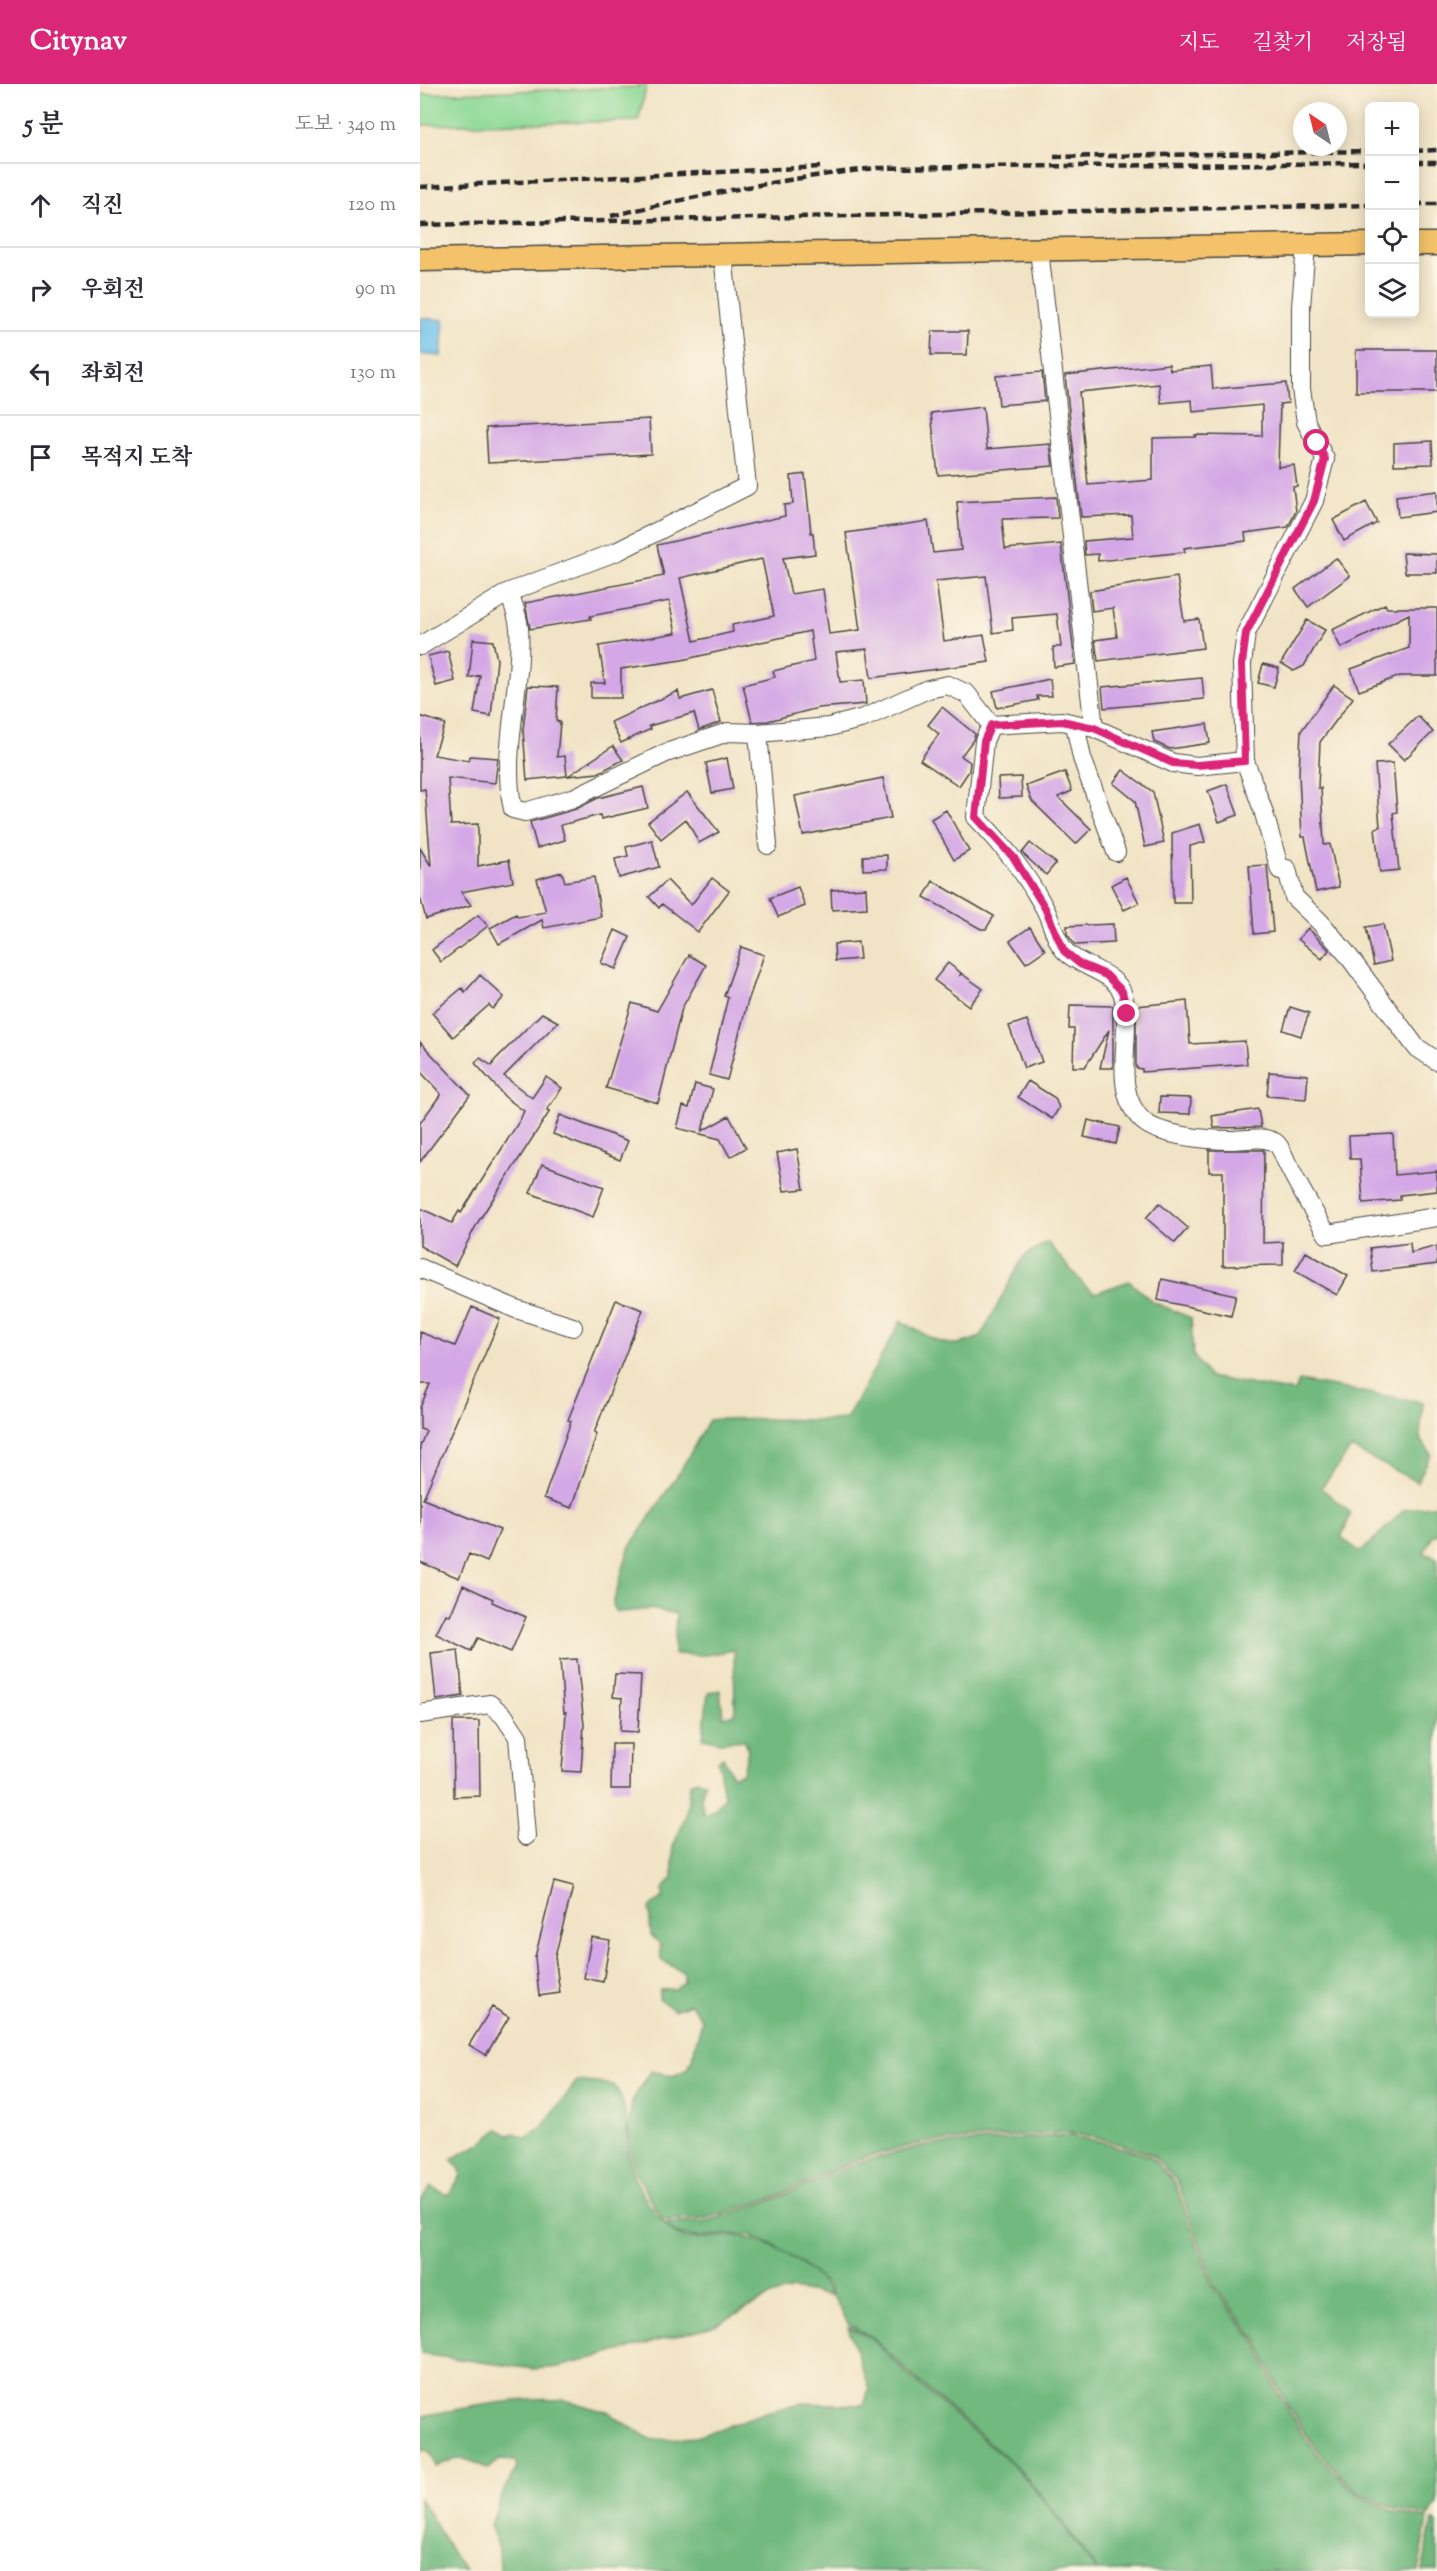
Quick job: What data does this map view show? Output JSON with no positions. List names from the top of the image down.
{
  "north": "top left",
  "page": {
    "header": "Citynav",
    "nav": ["지도", "길찾기", "저장됨"],
    "heading": ["5 분", "도보 · 340 m"],
    "map_buttons": ["+", "−"],
    "list": [
      ["직진", "120 m"],
      ["우회전", "90 m"],
      ["좌회전", "130 m"],
      "목적지 도착"
    ]
  }
}
